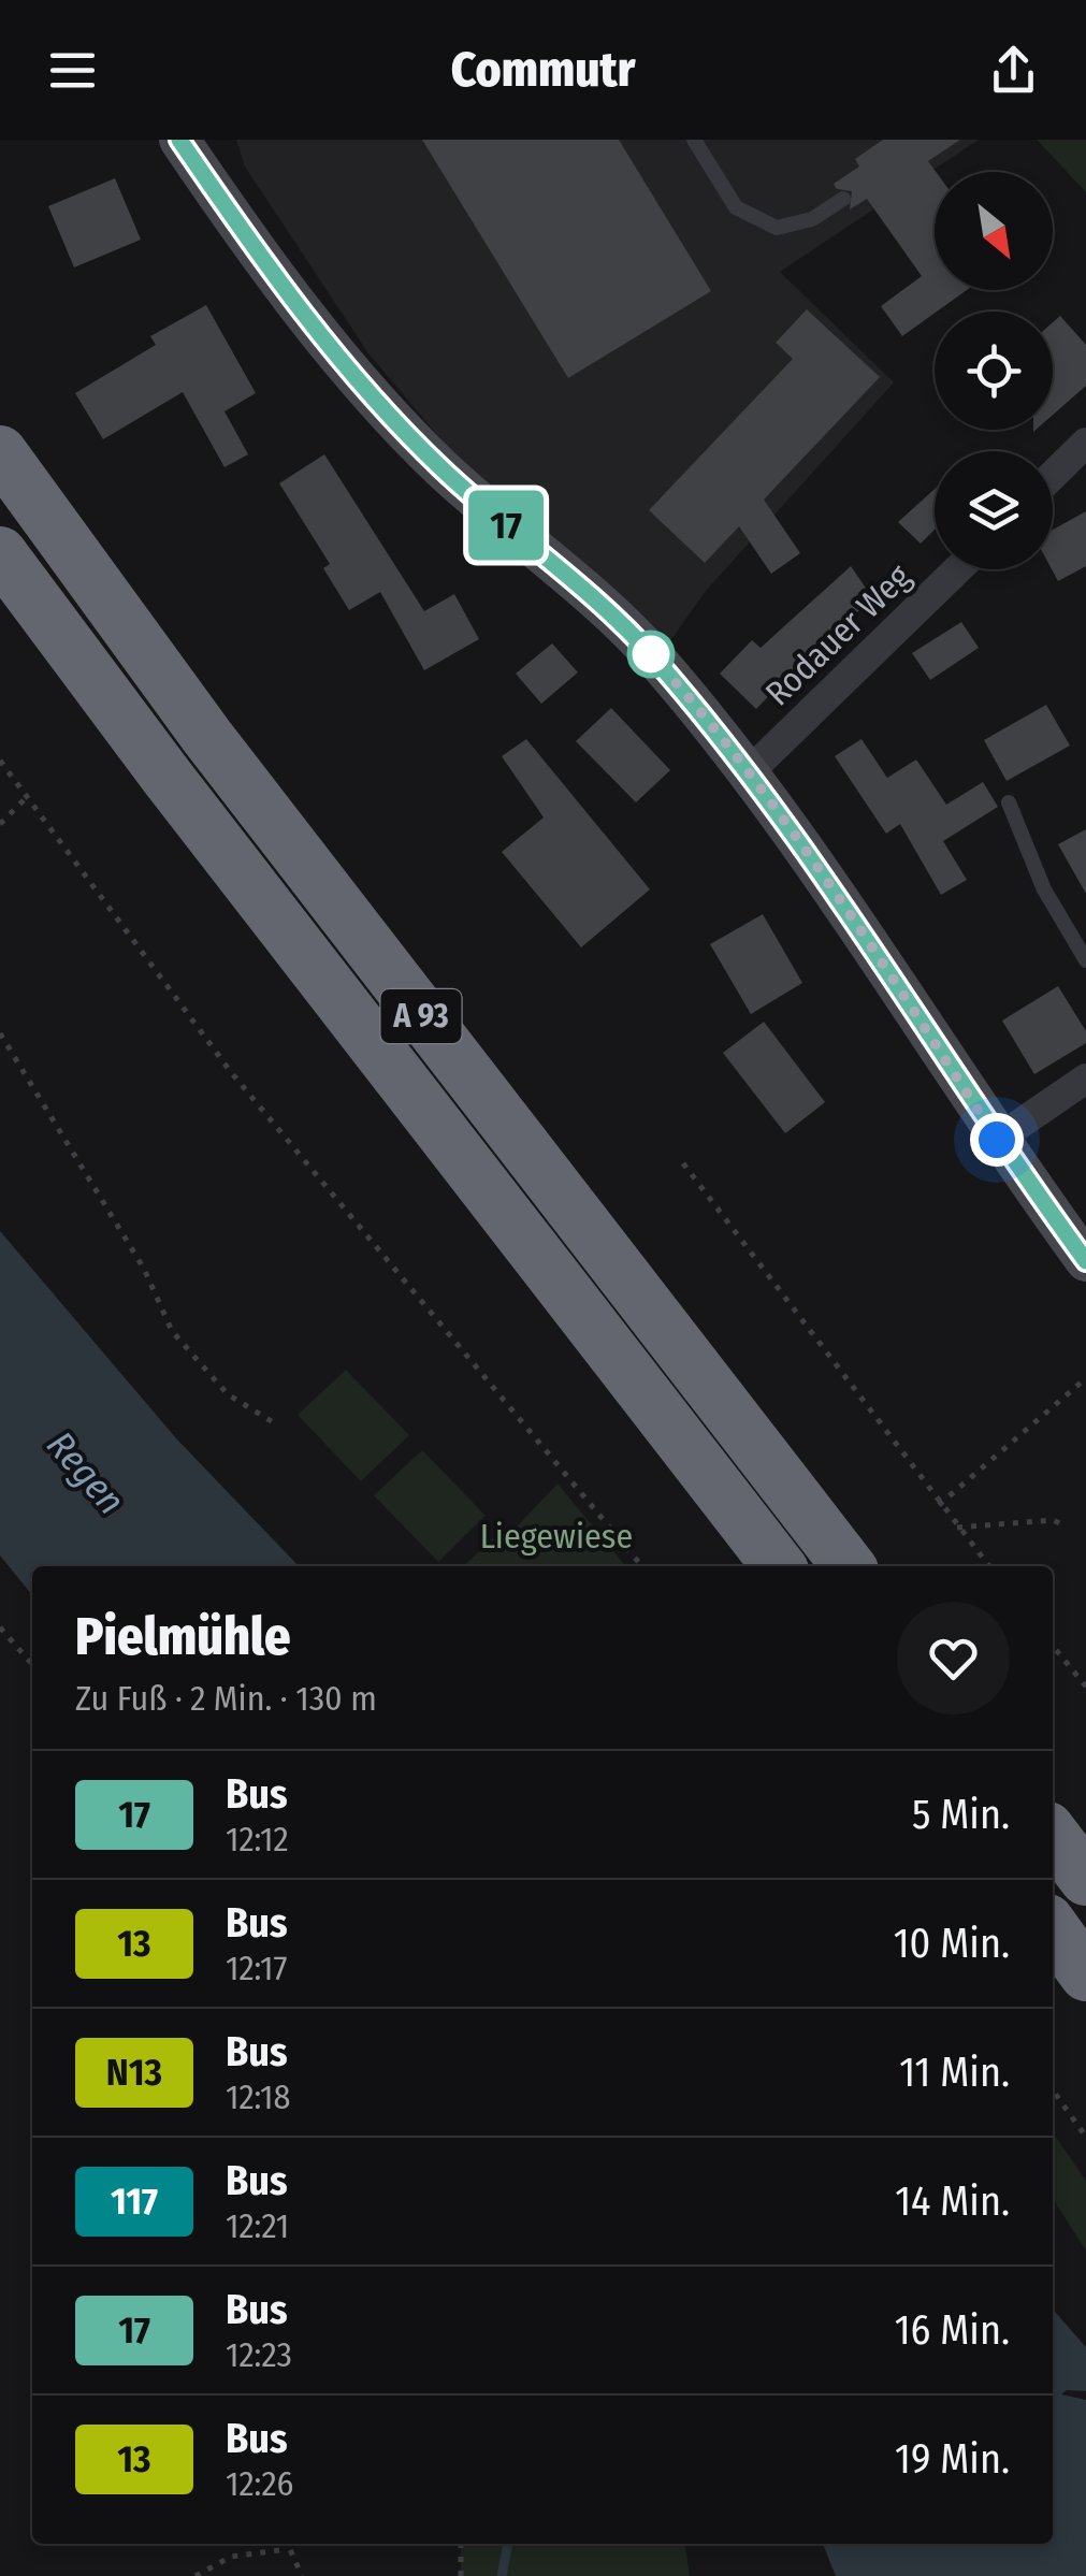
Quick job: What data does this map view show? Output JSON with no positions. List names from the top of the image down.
{
  "streets": {
    "highway": ["A 93"],
    "street": ["Rodauer Weg"]
  },
  "water": ["Regen"],
  "parks": ["Liegewiese"],
  "lines": ["bus line 17"],
  "north": "bottom right",
  "page": {
    "header": "Commutr",
    "on_map": "17",
    "heading": ["Pielmühle", "Zu Fuß · 2 Min. · 130 m"],
    "list": [
      {
        "mark": "17",
        "name": "Bus",
        "note": "12:12",
        "value": "5 Min."
      },
      {
        "mark": "13",
        "name": "Bus",
        "note": "12:17",
        "value": "10 Min."
      },
      {
        "mark": "N13",
        "name": "Bus",
        "note": "12:18",
        "value": "11 Min."
      },
      {
        "mark": "117",
        "name": "Bus",
        "note": "12:21",
        "value": "14 Min."
      },
      {
        "mark": "17",
        "name": "Bus",
        "note": "12:23",
        "value": "16 Min."
      },
      {
        "mark": "13",
        "name": "Bus",
        "note": "12:26",
        "value": "19 Min."
      }
    ]
  }
}
